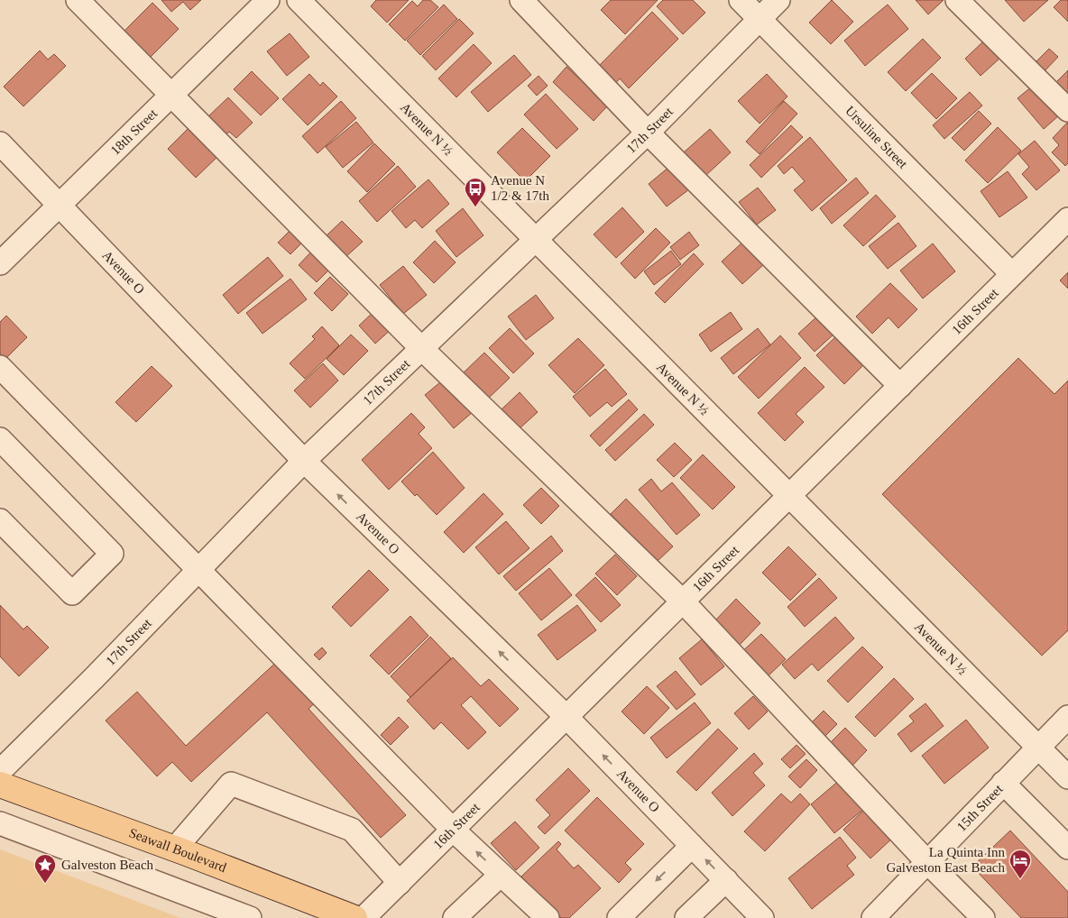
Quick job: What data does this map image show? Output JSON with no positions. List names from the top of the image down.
{
  "streets": {
    "main road": ["Seawall Boulevard"],
    "street": [
      "Avenue N ½",
      "17th Street",
      "18th Street",
      "Ursuline Street",
      "Avenue O",
      "16th Street",
      "15th Street"
    ]
  },
  "crossings": [
    ["Avenue N ½", "17th Street"],
    ["Avenue N ½", "16th Street"],
    ["Avenue N ½", "15th Street"],
    ["17th Street", "Ursuline Street"],
    ["17th Street", "Avenue O"],
    ["18th Street", "Avenue O"],
    ["Ursuline Street", "16th Street"],
    ["Avenue O", "16th Street"]
  ],
  "places": {
    "bus stop": ["Avenue N 1/2 & 17th"],
    "hotel": ["La Quinta Inn Galveston East Beach"],
    "place": ["Galveston Beach"]
  }
}
